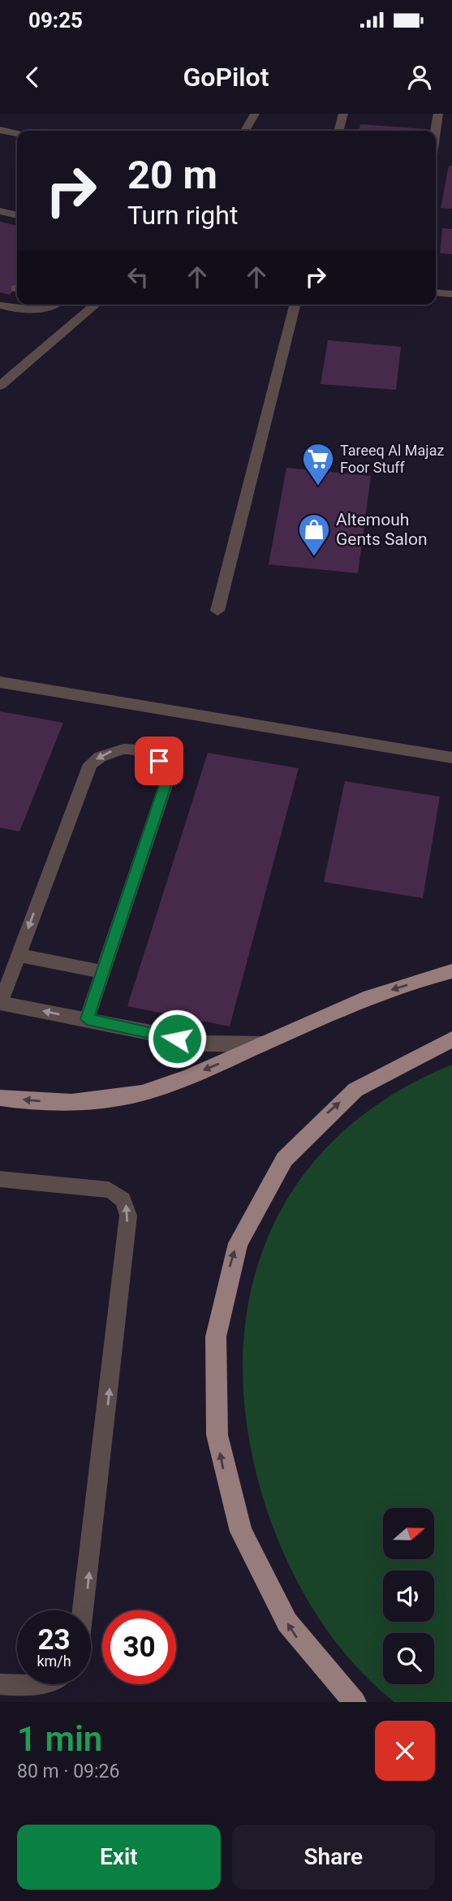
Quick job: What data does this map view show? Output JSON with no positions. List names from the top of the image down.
{
  "places": {
    "supermarket": ["Tareeq Al Majaz Foor Stuff"],
    "shop": ["Altemouh Gents Salon"]
  },
  "north": "right",
  "page": {
    "status": "09:25",
    "header": "GoPilot",
    "turn": ["20 m", "Turn right"],
    "speed": "23 km/h",
    "limit": "30",
    "heading": ["1 min", "80 m · 09:26"],
    "buttons": ["Exit", "Share"]
  }
}
